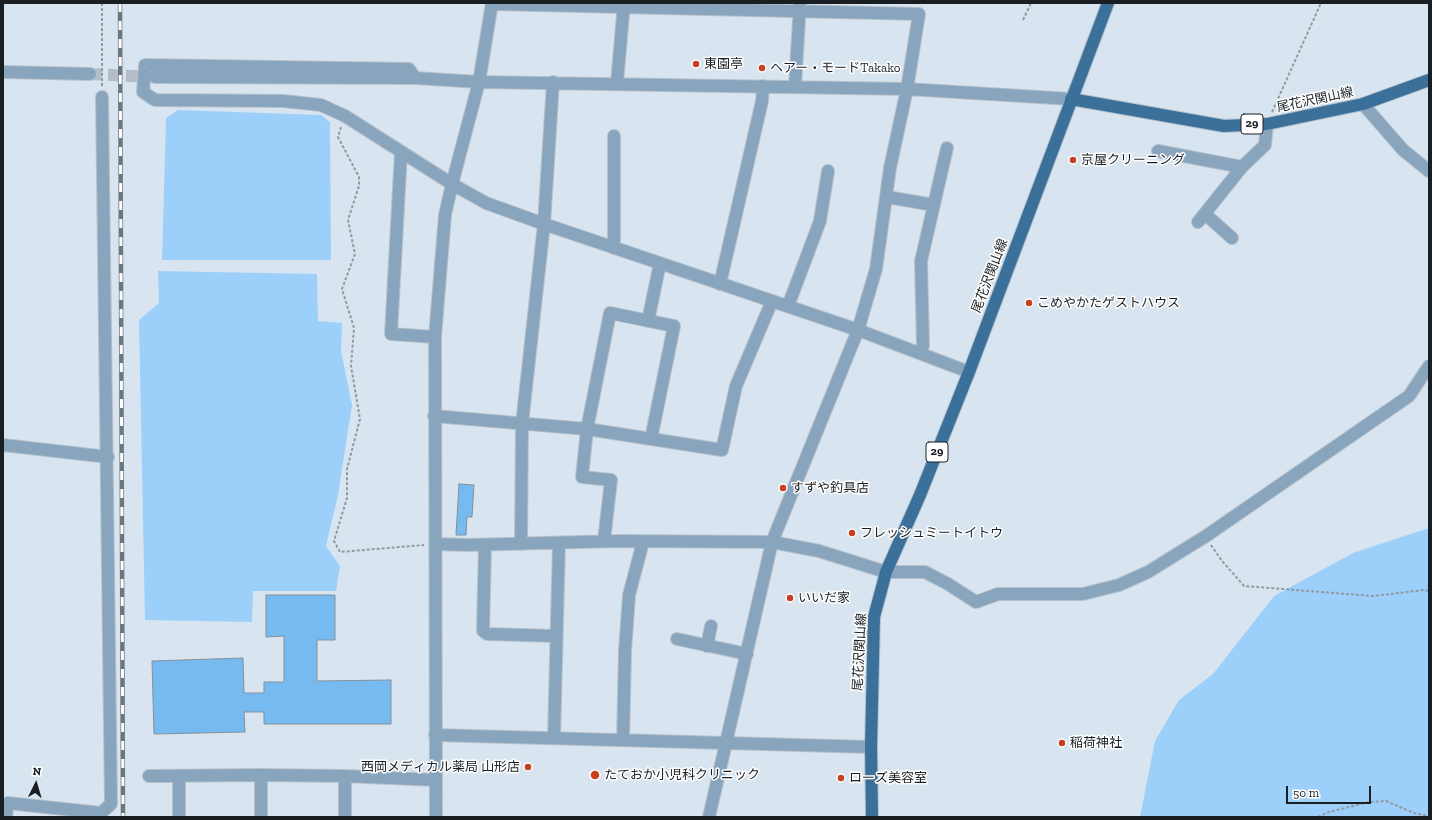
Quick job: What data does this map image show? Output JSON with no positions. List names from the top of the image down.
{
  "streets": {
    "main road": ["尾花沢関山線", "29"]
  },
  "places": [
    "東園亭",
    "ヘアー・モードTakako",
    "京屋クリーニング",
    "こめやかたゲストハウス",
    "すずや釣具店",
    "フレッシュミートイトウ",
    "いいだ家",
    "稲荷神社",
    "西岡メディカル薬局 山形店",
    "たておか小児科クリニック",
    "ローズ美容室"
  ],
  "scale_bar": "50 m",
  "north": "top"
}
